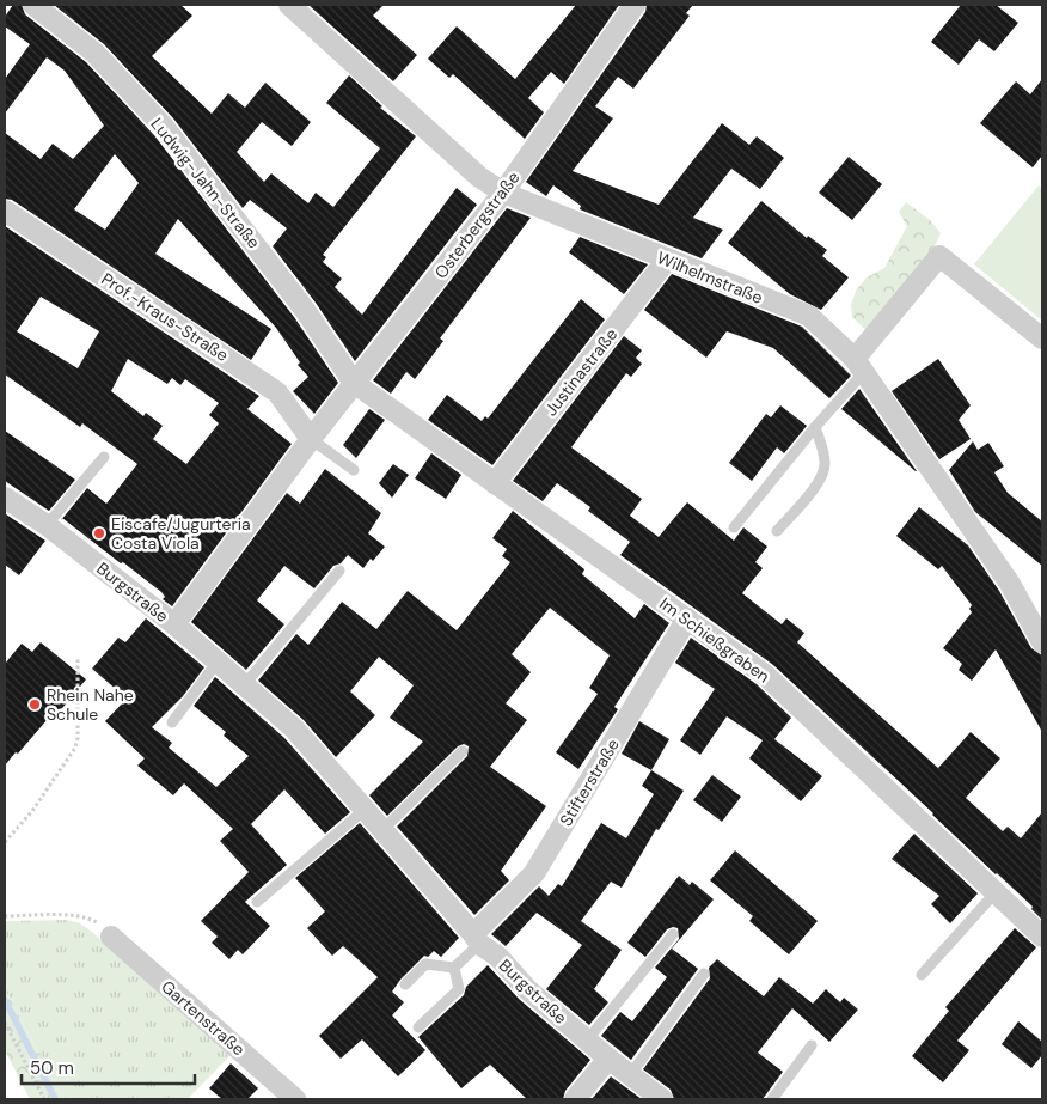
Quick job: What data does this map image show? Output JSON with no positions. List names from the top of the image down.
{
  "streets": {
    "street": [
      "Ludwig-Jahn-Straße",
      "Osterbergstraße",
      "Wilhelmstraße",
      "Prof.-Kraus-Straße",
      "Justinastraße",
      "Burgstraße",
      "Im Schießgraben",
      "Stifterstraße",
      "Gartenstraße"
    ]
  },
  "crossings": [
    ["Ludwig-Jahn-Straße", "Osterbergstraße"],
    ["Ludwig-Jahn-Straße", "Im Schießgraben"],
    ["Osterbergstraße", "Wilhelmstraße"],
    ["Osterbergstraße", "Prof.-Kraus-Straße"],
    ["Osterbergstraße", "Burgstraße"],
    ["Osterbergstraße", "Im Schießgraben"],
    ["Wilhelmstraße", "Justinastraße"],
    ["Justinastraße", "Im Schießgraben"],
    ["Burgstraße", "Stifterstraße"],
    ["Im Schießgraben", "Stifterstraße"]
  ],
  "places": ["Eiscafe/Jugurteria Costa Viola", "Rhein Nahe Schule"],
  "scale_bar": "50 m"
}
